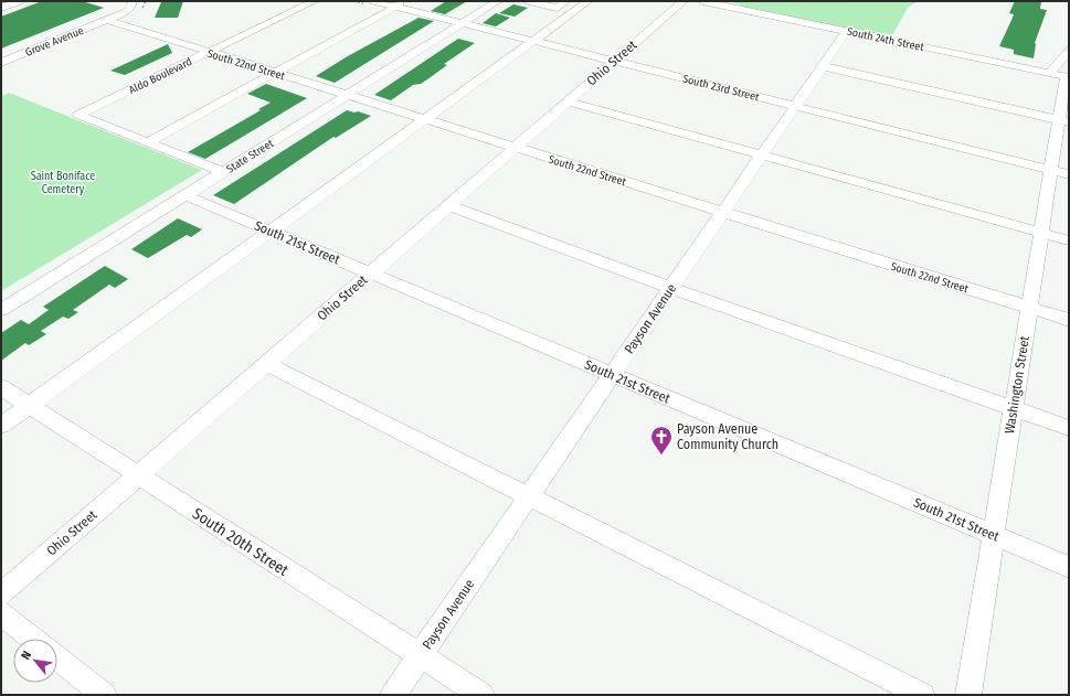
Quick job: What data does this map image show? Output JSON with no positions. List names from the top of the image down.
{
  "streets": {
    "street": [
      "South 24th Street",
      "Grove Avenue",
      "Ohio Street",
      "South 22nd Street",
      "Aldo Boulevard",
      "South 23rd Street",
      "State Street",
      "South 21st Street",
      "Payson Avenue",
      "Washington Street",
      "South 20th Street"
    ]
  },
  "crossings": [
    ["South 24th Street", "Payson Avenue"],
    ["South 24th Street", "Washington Street"],
    ["Grove Avenue", "South 22nd Street"],
    ["Ohio Street", "South 22nd Street"],
    ["Ohio Street", "South 23rd Street"],
    ["Ohio Street", "South 21st Street"],
    ["Ohio Street", "South 20th Street"],
    ["South 22nd Street", "Aldo Boulevard"],
    ["South 22nd Street", "State Street"],
    ["South 22nd Street", "Payson Avenue"],
    ["South 22nd Street", "Washington Street"],
    ["South 23rd Street", "State Street"],
    ["South 23rd Street", "Payson Avenue"],
    ["South 23rd Street", "Washington Street"],
    ["State Street", "South 21st Street"],
    ["South 21st Street", "Payson Avenue"],
    ["South 21st Street", "Washington Street"],
    ["Payson Avenue", "South 20th Street"]
  ],
  "parks": ["Saint Boniface Cemetery"],
  "places": {
    "church": ["Payson Avenue Community Church"]
  },
  "north": "top left"
}
